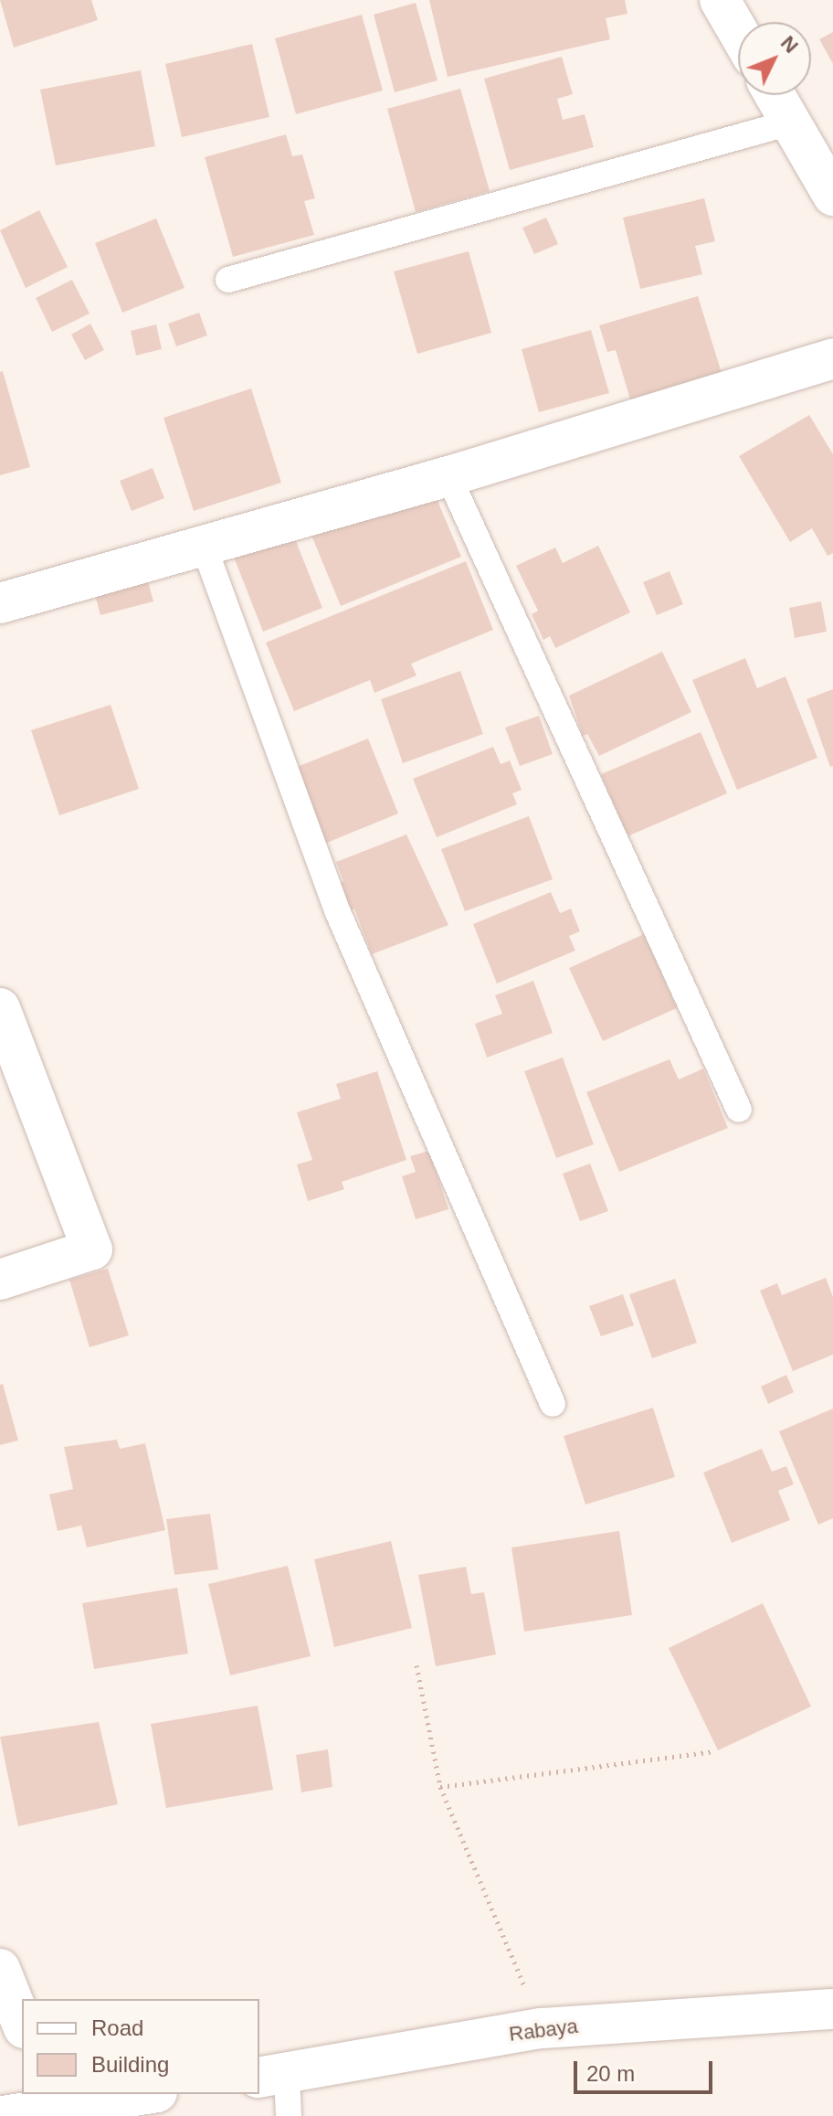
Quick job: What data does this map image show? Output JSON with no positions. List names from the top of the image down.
{
  "streets": {
    "street": ["Rabaya"]
  },
  "legend": ["Road", "Building"],
  "scale_bar": "20 m",
  "north": "top right"
}
